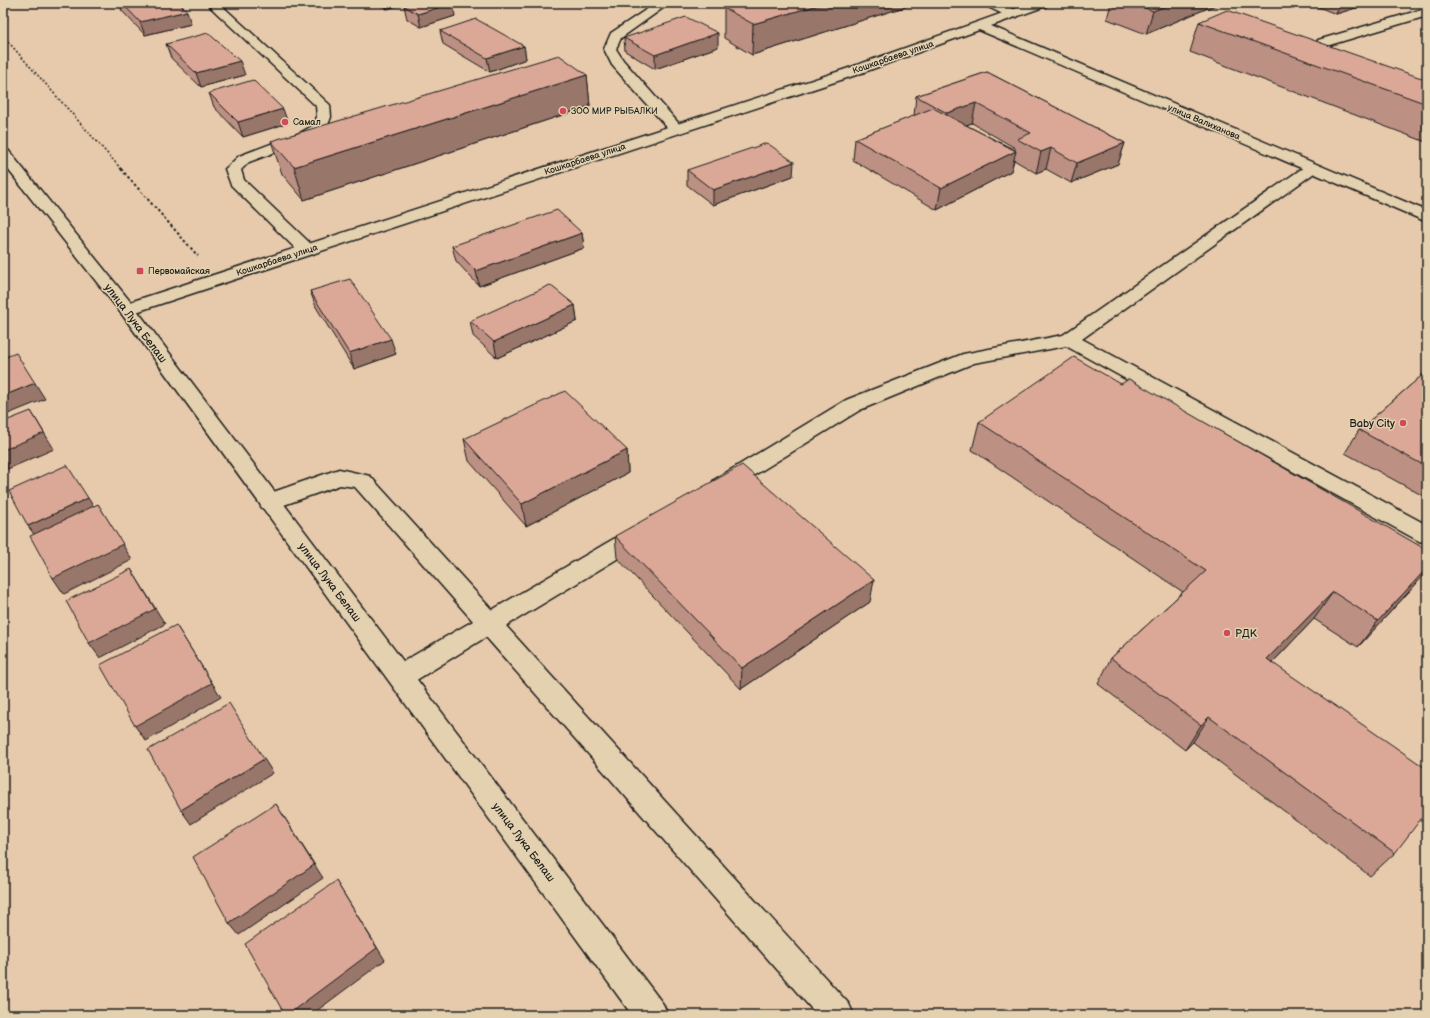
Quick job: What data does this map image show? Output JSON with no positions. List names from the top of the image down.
{
  "streets": {
    "street": ["Кошкарбаева улица", "улица Валиханова", "улица Лука Белаш"]
  },
  "crossings": [
    ["Кошкарбаева улица", "улица Валиханова"],
    ["Кошкарбаева улица", "улица Лука Белаш"]
  ],
  "places": {
    "other": [
      "ЗОО МИР РЫБАЛКИ",
      "Самал",
      "Baby City",
      "РДК"
    ],
    "transit": ["Первомайская"]
  }
}
